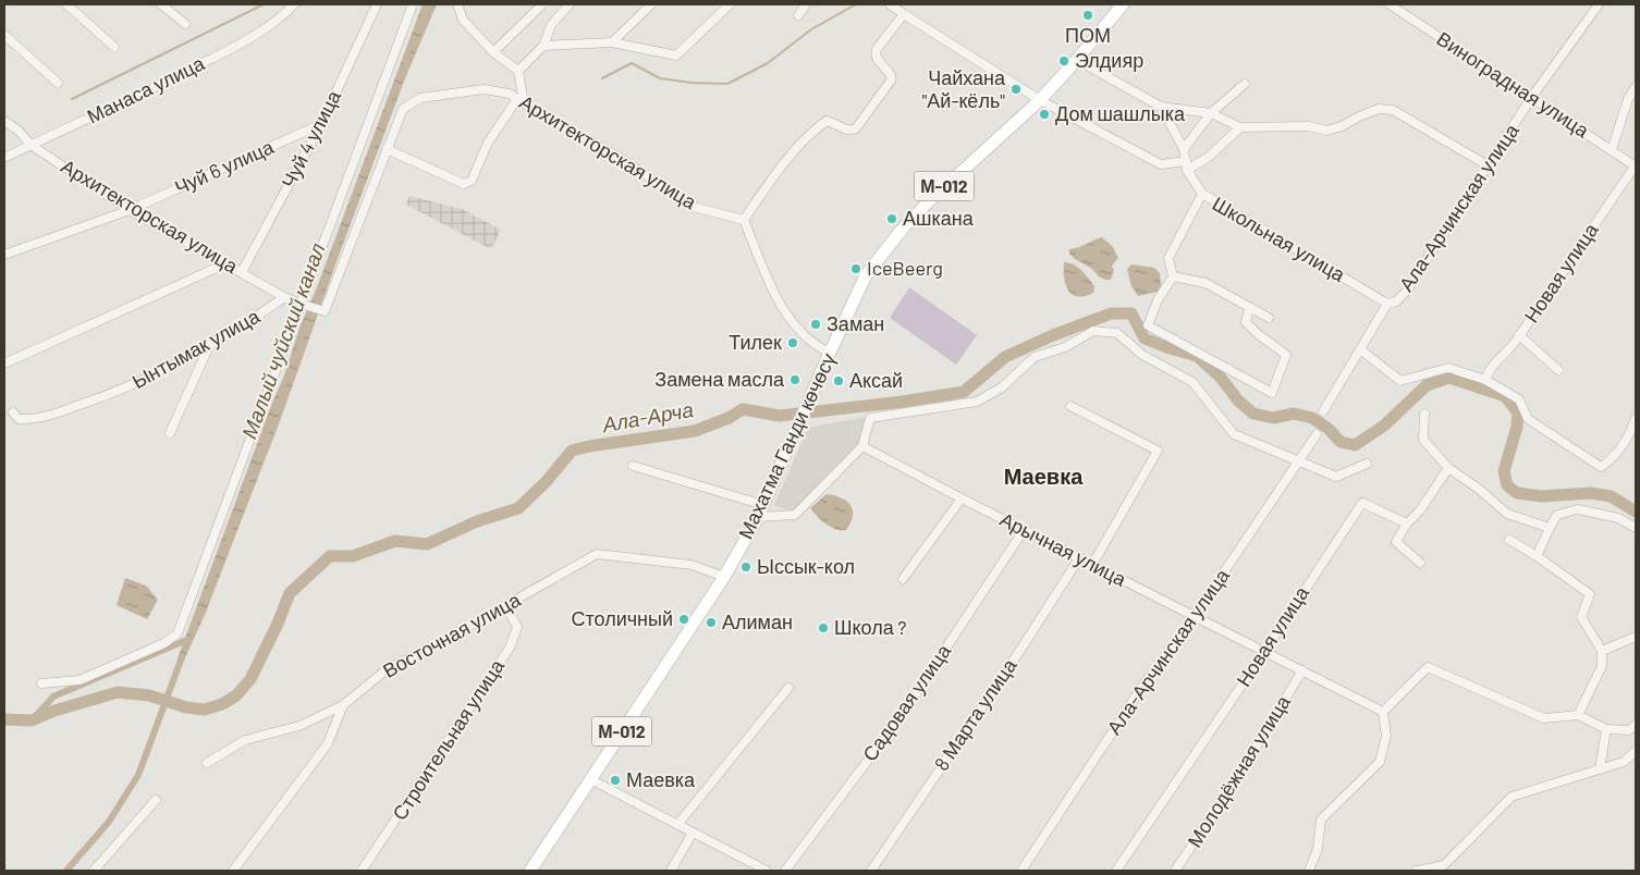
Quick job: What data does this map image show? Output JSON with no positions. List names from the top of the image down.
{
  "streets": {
    "main road": ["М-012", "Махатма Ганди көчөсү"],
    "street": [
      "Виноградная улица",
      "Манаса улица",
      "Чуй 4 улица",
      "Архитекторская улица",
      "Чуй 6 улица",
      "Ала-Арчинская улица",
      "Школьная улица",
      "Новая улица",
      "Ынтымак улица",
      "Арычная улица",
      "Восточная улица",
      "Садовая улица",
      "8 Марта улица",
      "Строительная улица",
      "Молодёжная улица"
    ]
  },
  "crossings": [
    ["Виноградная улица", "Ала-Арчинская улица"],
    ["Виноградная улица", "Новая улица"],
    ["Манаса улица", "Архитекторская улица"],
    ["Чуй 4 улица", "Архитекторская улица"],
    ["Чуй 4 улица", "Чуй 6 улица"],
    ["Архитекторская улица", "Чуй 6 улица"],
    ["Архитекторская улица", "Ынтымак улица"],
    ["Ала-Арчинская улица", "Школьная улица"],
    ["Ала-Арчинская улица", "Арычная улица"],
    ["Новая улица", "Арычная улица"],
    ["Махатма Ганди көчөсү", "Восточная улица"],
    ["Арычная улица", "Садовая улица"],
    ["Арычная улица", "8 Марта улица"],
    ["Арычная улица", "Молодёжная улица"],
    ["Восточная улица", "Строительная улица"]
  ],
  "districts": ["Маевка"],
  "water": ["Малый чуйский канал", "Ала-Арча"],
  "places": [
    "ПОМ",
    "Элдияр",
    "Чайхана \"Ай-кёль\"",
    "Дом шашлыка",
    "Ашкана",
    "IceBeerg",
    "Заман",
    "Тилек",
    "Замена масла",
    "Аксай",
    "Ыссык-кол",
    "Столичный",
    "Алиман",
    "Школа ?",
    "Маевка"
  ]
}
